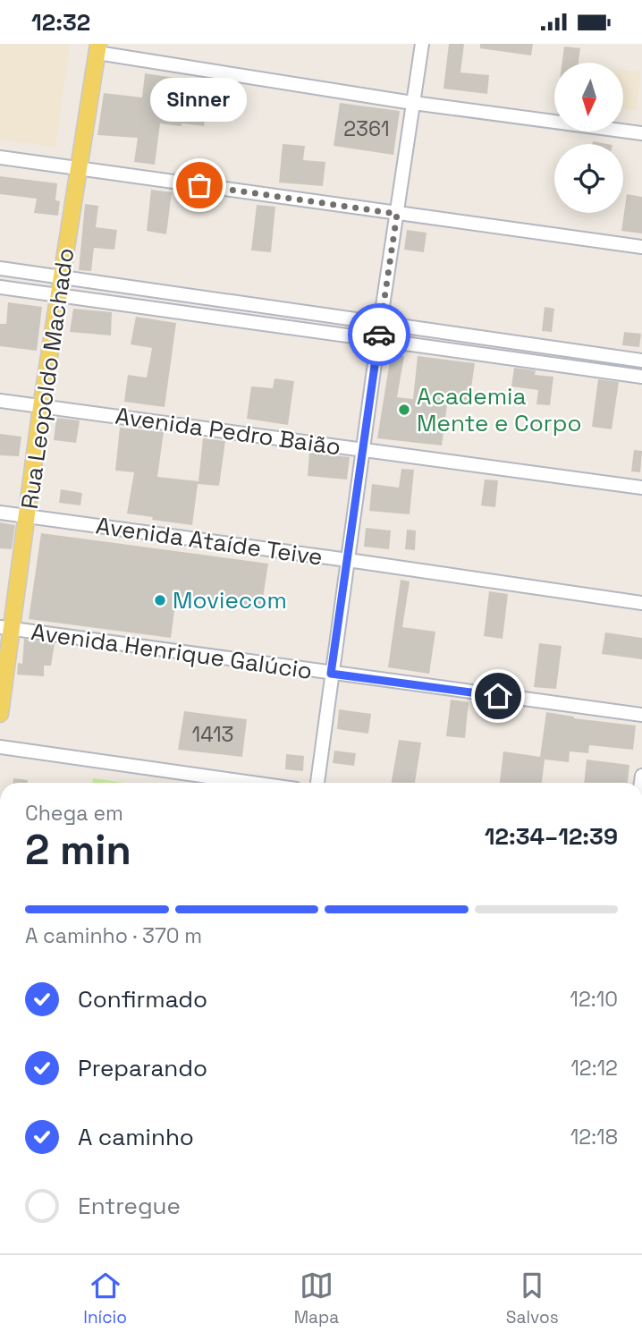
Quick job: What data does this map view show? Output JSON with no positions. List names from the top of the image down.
{
  "streets": {
    "main road": ["Rua Leopoldo Machado"],
    "street": ["Avenida Pedro Baião", "Avenida Ataíde Teive", "Avenida Henrique Galúcio"]
  },
  "crossings": [
    ["Rua Leopoldo Machado", "Avenida Pedro Baião"],
    ["Rua Leopoldo Machado", "Avenida Ataíde Teive"],
    ["Rua Leopoldo Machado", "Avenida Henrique Galúcio"]
  ],
  "places": ["Sinner", "Academia Mente e Corpo", "Moviecom"],
  "house_numbers": ["2361", "1413"],
  "north": "bottom",
  "page": {
    "status": "12:32",
    "bubble": "Sinner",
    "heading": ["2 min", "Chega em", "12:34–12:39"],
    "bar": "A caminho · 370 m",
    "list": [
      ["Confirmado", "12:10"],
      ["Preparando", "12:12"],
      ["A caminho", "12:18"],
      "Entregue"
    ],
    "tabs": ["Início", "Mapa", "Salvos"]
  }
}
